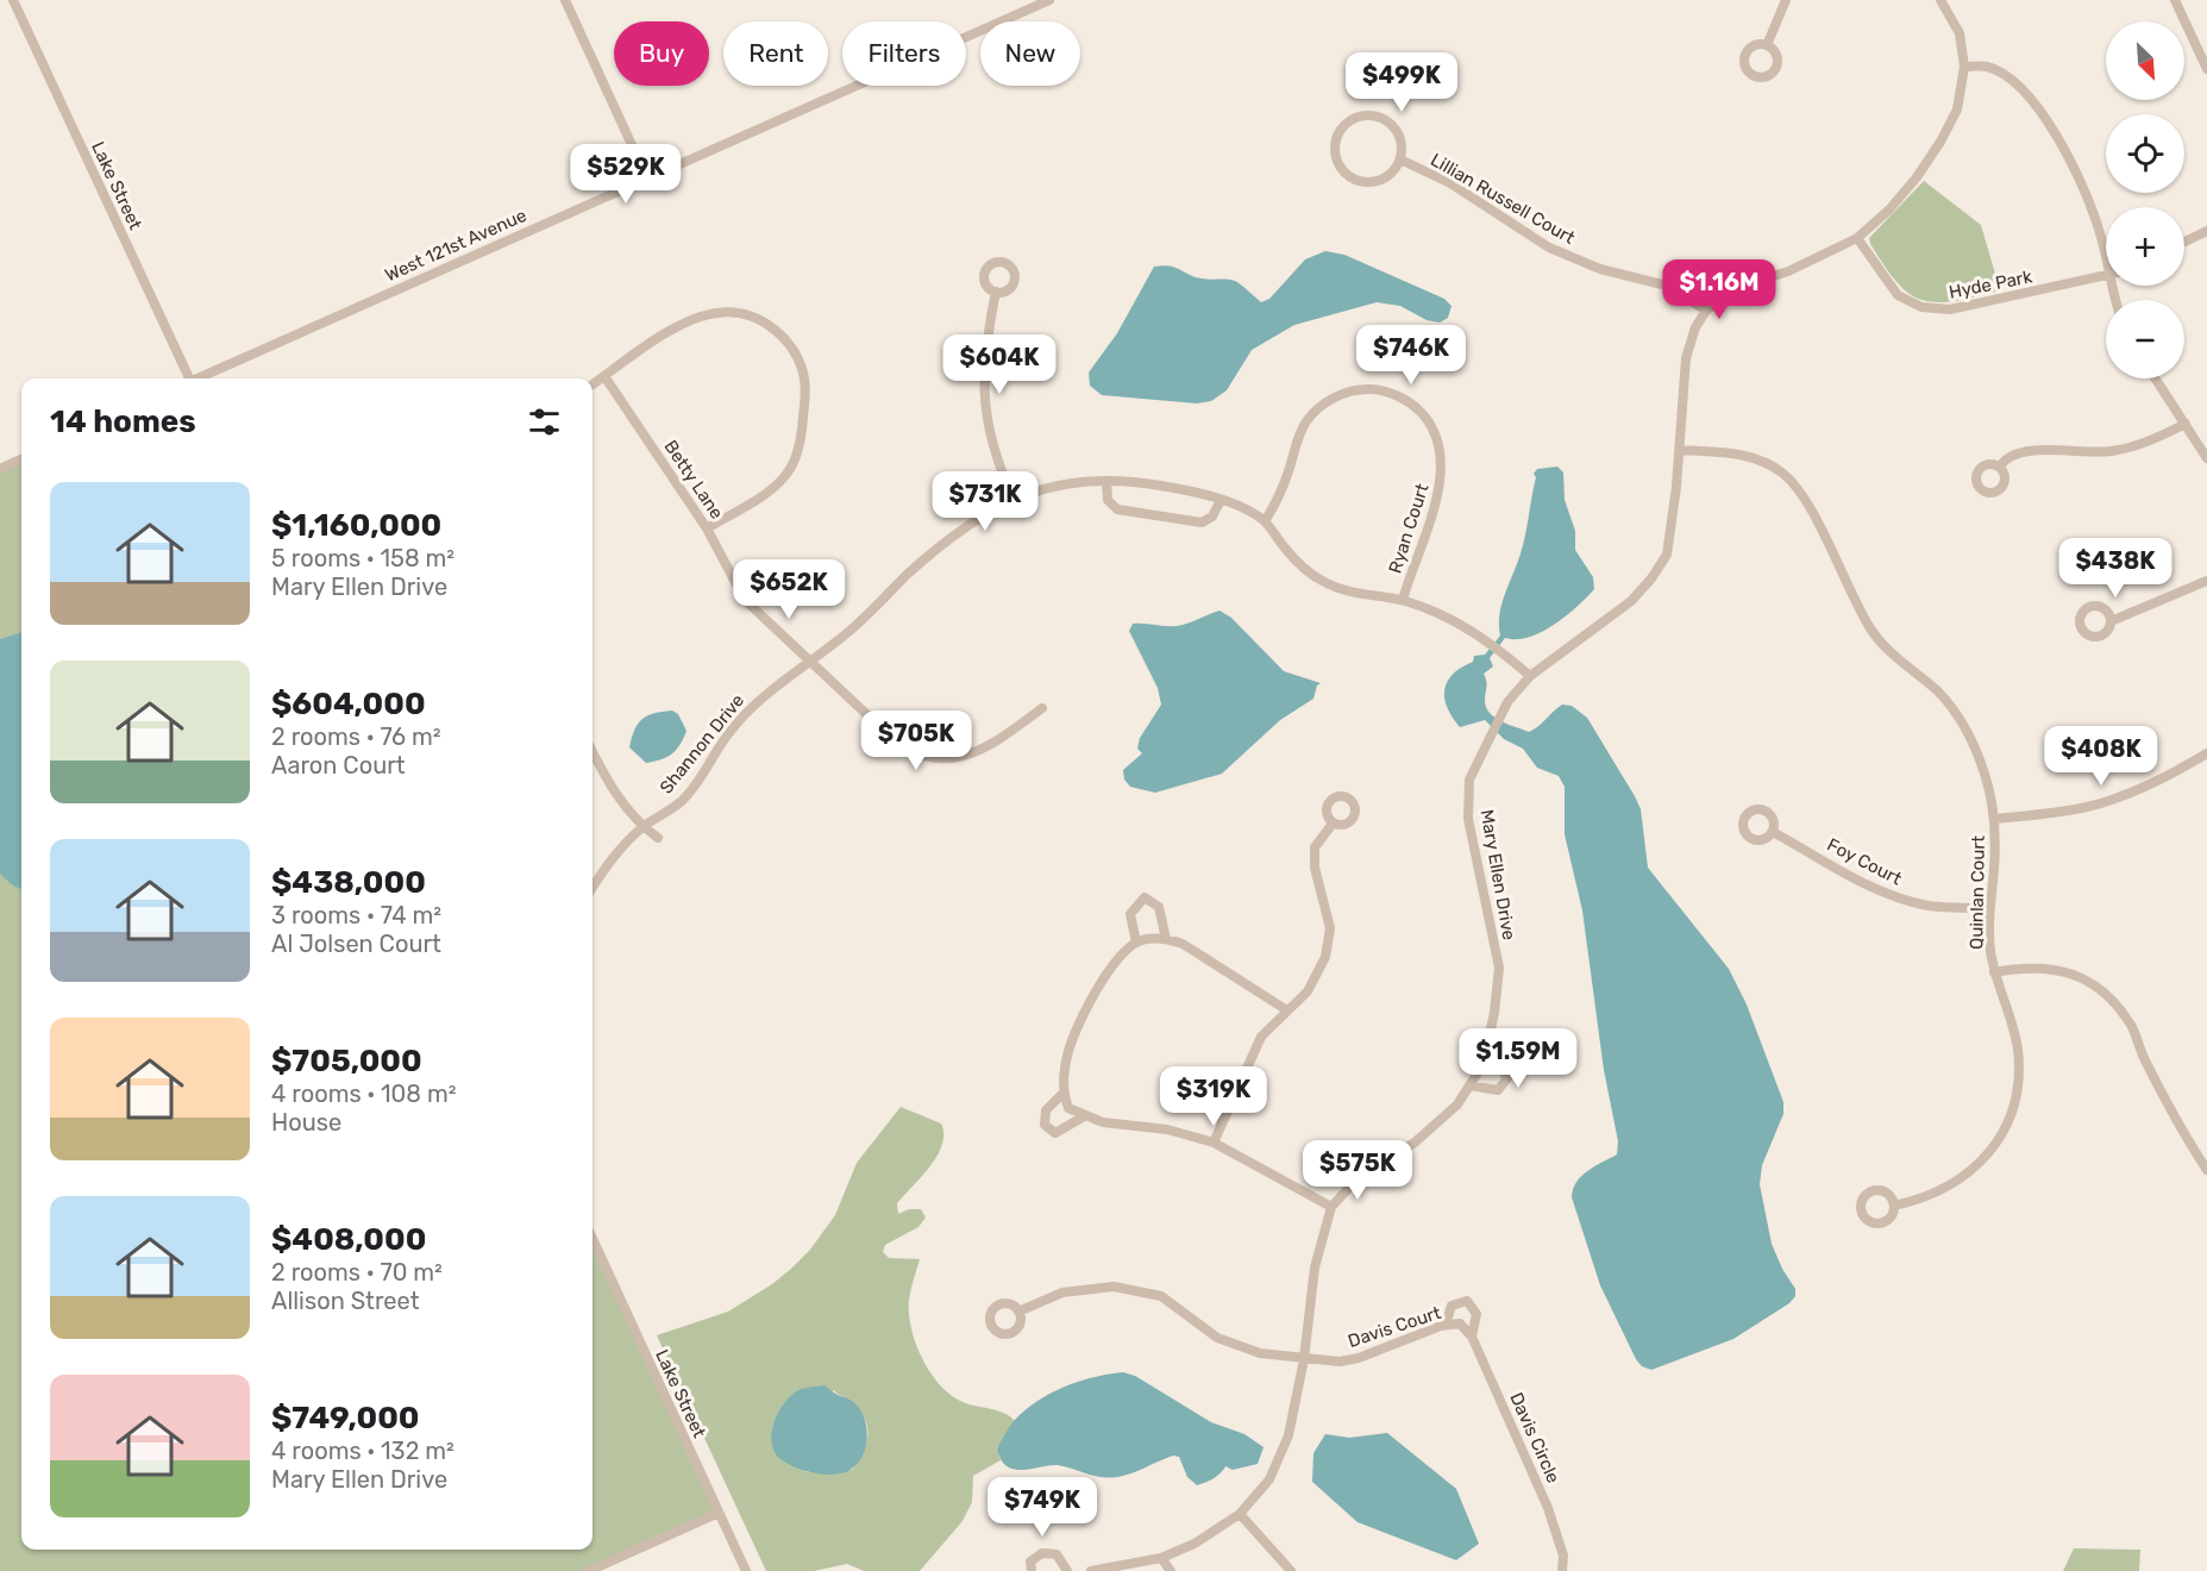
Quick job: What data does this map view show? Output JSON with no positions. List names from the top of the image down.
{
  "streets": {
    "street": [
      "Lake Street",
      "Lillian Russell Court",
      "West 121st Avenue",
      "Hyde Park",
      "Betty Lane",
      "Ryan Court",
      "Shannon Drive",
      "Foy Court",
      "Mary Ellen Drive",
      "Quinlan Court",
      "Davis Court",
      "Davis Circle"
    ]
  },
  "crossings": [
    ["Lillian Russell Court", "Mary Ellen Drive"],
    ["Hyde Park", "Mary Ellen Drive"],
    ["Betty Lane", "Shannon Drive"],
    ["Ryan Court", "Shannon Drive"],
    ["Shannon Drive", "Mary Ellen Drive"],
    ["Foy Court", "Quinlan Court"],
    ["Mary Ellen Drive", "Quinlan Court"],
    ["Mary Ellen Drive", "Davis Court"],
    ["Davis Court", "Davis Circle"]
  ],
  "north": "bottom right",
  "page": {
    "map_buttons": ["+", "−"],
    "chip": [
      "Buy",
      "Rent",
      "Filters",
      "New"
    ],
    "price": [
      "$499K",
      "$529K",
      "$1.16M",
      "$746K",
      "$604K",
      "$731K",
      "$438K",
      "$652K",
      "$705K",
      "$408K",
      "$1.59M",
      "$319K",
      "$575K",
      "$749K"
    ],
    "heading": "14 homes",
    "list": [
      {
        "name": "$1,160,000",
        "note": "5 rooms · 158 m² · Mary Ellen Drive"
      },
      {
        "name": "$604,000",
        "note": "2 rooms · 76 m² · Aaron Court"
      },
      {
        "name": "$438,000",
        "note": "3 rooms · 74 m² · Al Jolsen Court"
      },
      {
        "name": "$705,000",
        "note": "4 rooms · 108 m² · House"
      },
      {
        "name": "$408,000",
        "note": "2 rooms · 70 m² · Allison Street"
      },
      {
        "name": "$749,000",
        "note": "4 rooms · 132 m² · Mary Ellen Drive"
      }
    ]
  }
}
